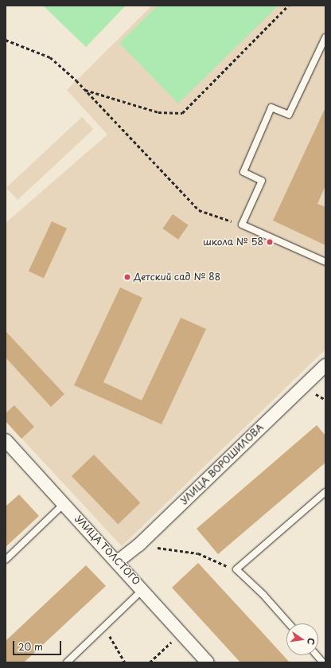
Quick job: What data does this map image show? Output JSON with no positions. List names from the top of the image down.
{
  "streets": {
    "street": ["УЛИЦА ВОРОШИЛОВА", "УЛИЦА ТОЛСТОГО"]
  },
  "crossings": [
    ["УЛИЦА ВОРОШИЛОВА", "УЛИЦА ТОЛСТОГО"]
  ],
  "places": ["школа № 58", "Детский сад № 88"],
  "scale_bar": "20 m",
  "north": "right"
}
